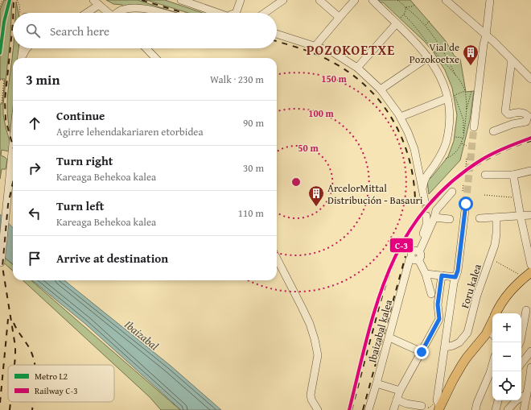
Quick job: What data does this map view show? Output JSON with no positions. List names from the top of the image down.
{
  "streets": {
    "street": ["Foru kalea", "Ibaizabal kalea"]
  },
  "districts": ["POZOKOETXE"],
  "water": ["Ibaizabal"],
  "places": {
    "building": ["Vial de Pozokoetxe", "ArcelorMittal Distribución - Basauri"]
  },
  "lines": ["metro line L2", "rail line C-3"],
  "legend": ["Metro L2", "Railway C-3"],
  "page": {
    "search": "Search here",
    "heading": ["3 min", "Walk · 230 m"],
    "list": [
      ["Continue", "Agirre lehendakariaren etorbidea", "90 m"],
      ["Turn right", "Kareaga Behekoa kalea", "30 m"],
      ["Turn left", "Kareaga Behekoa kalea", "110 m"],
      "Arrive at destination"
    ],
    "map_buttons": ["+", "−"]
  },
  "rings": ["150 m", "100 m", "50 m"]
}
